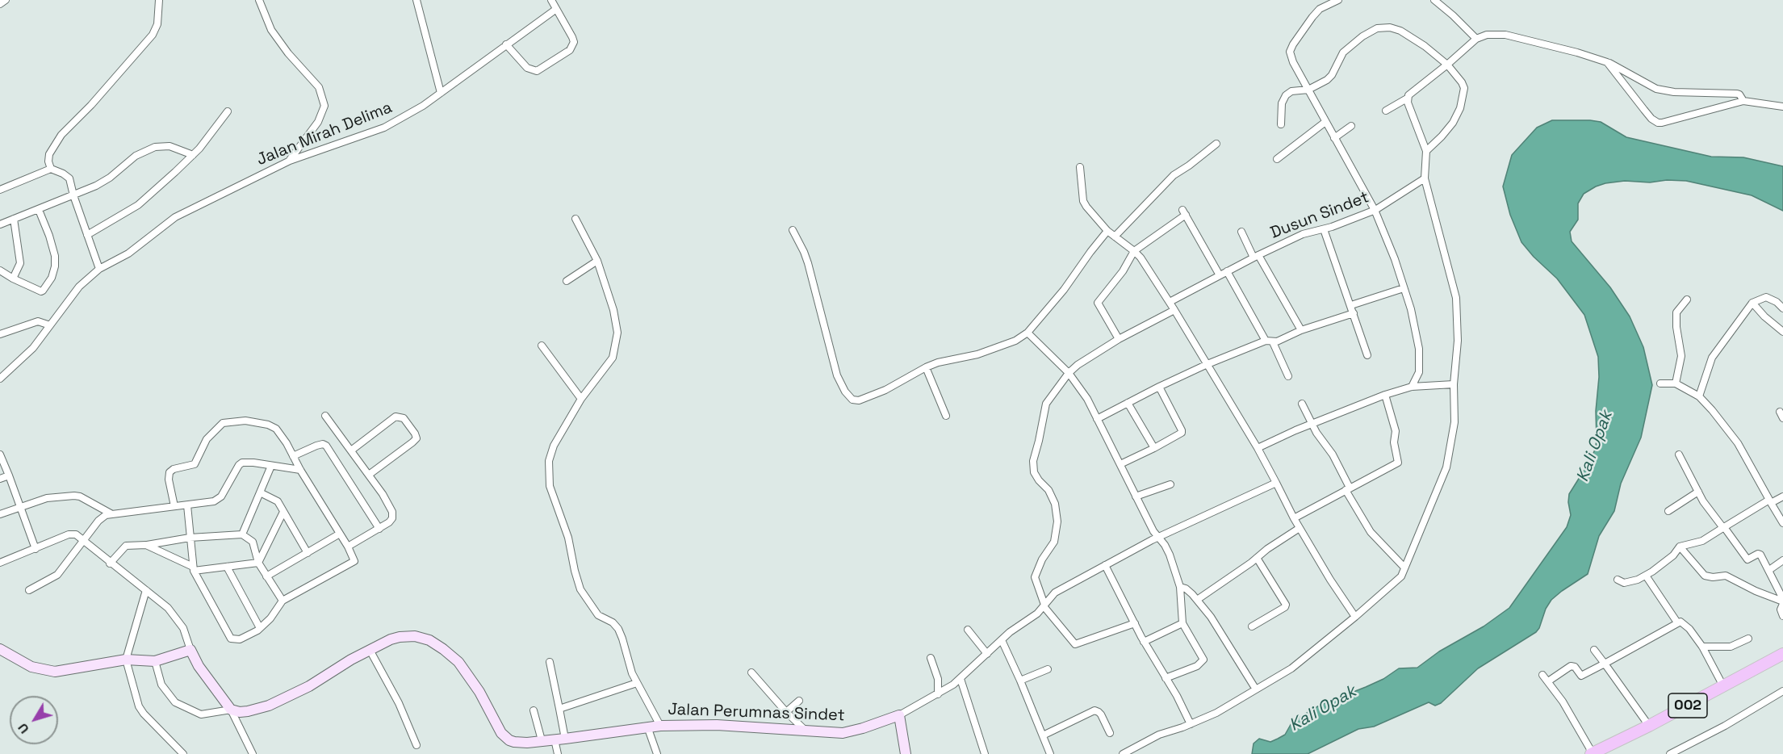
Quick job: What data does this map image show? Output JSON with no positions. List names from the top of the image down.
{
  "streets": {
    "main road": ["002"],
    "street": ["Jalan Mirah Delima", "Dusun Sindet", "Jalan Perumnas Sindet"]
  },
  "water": ["Kali Opak"],
  "north": "bottom left"
}
